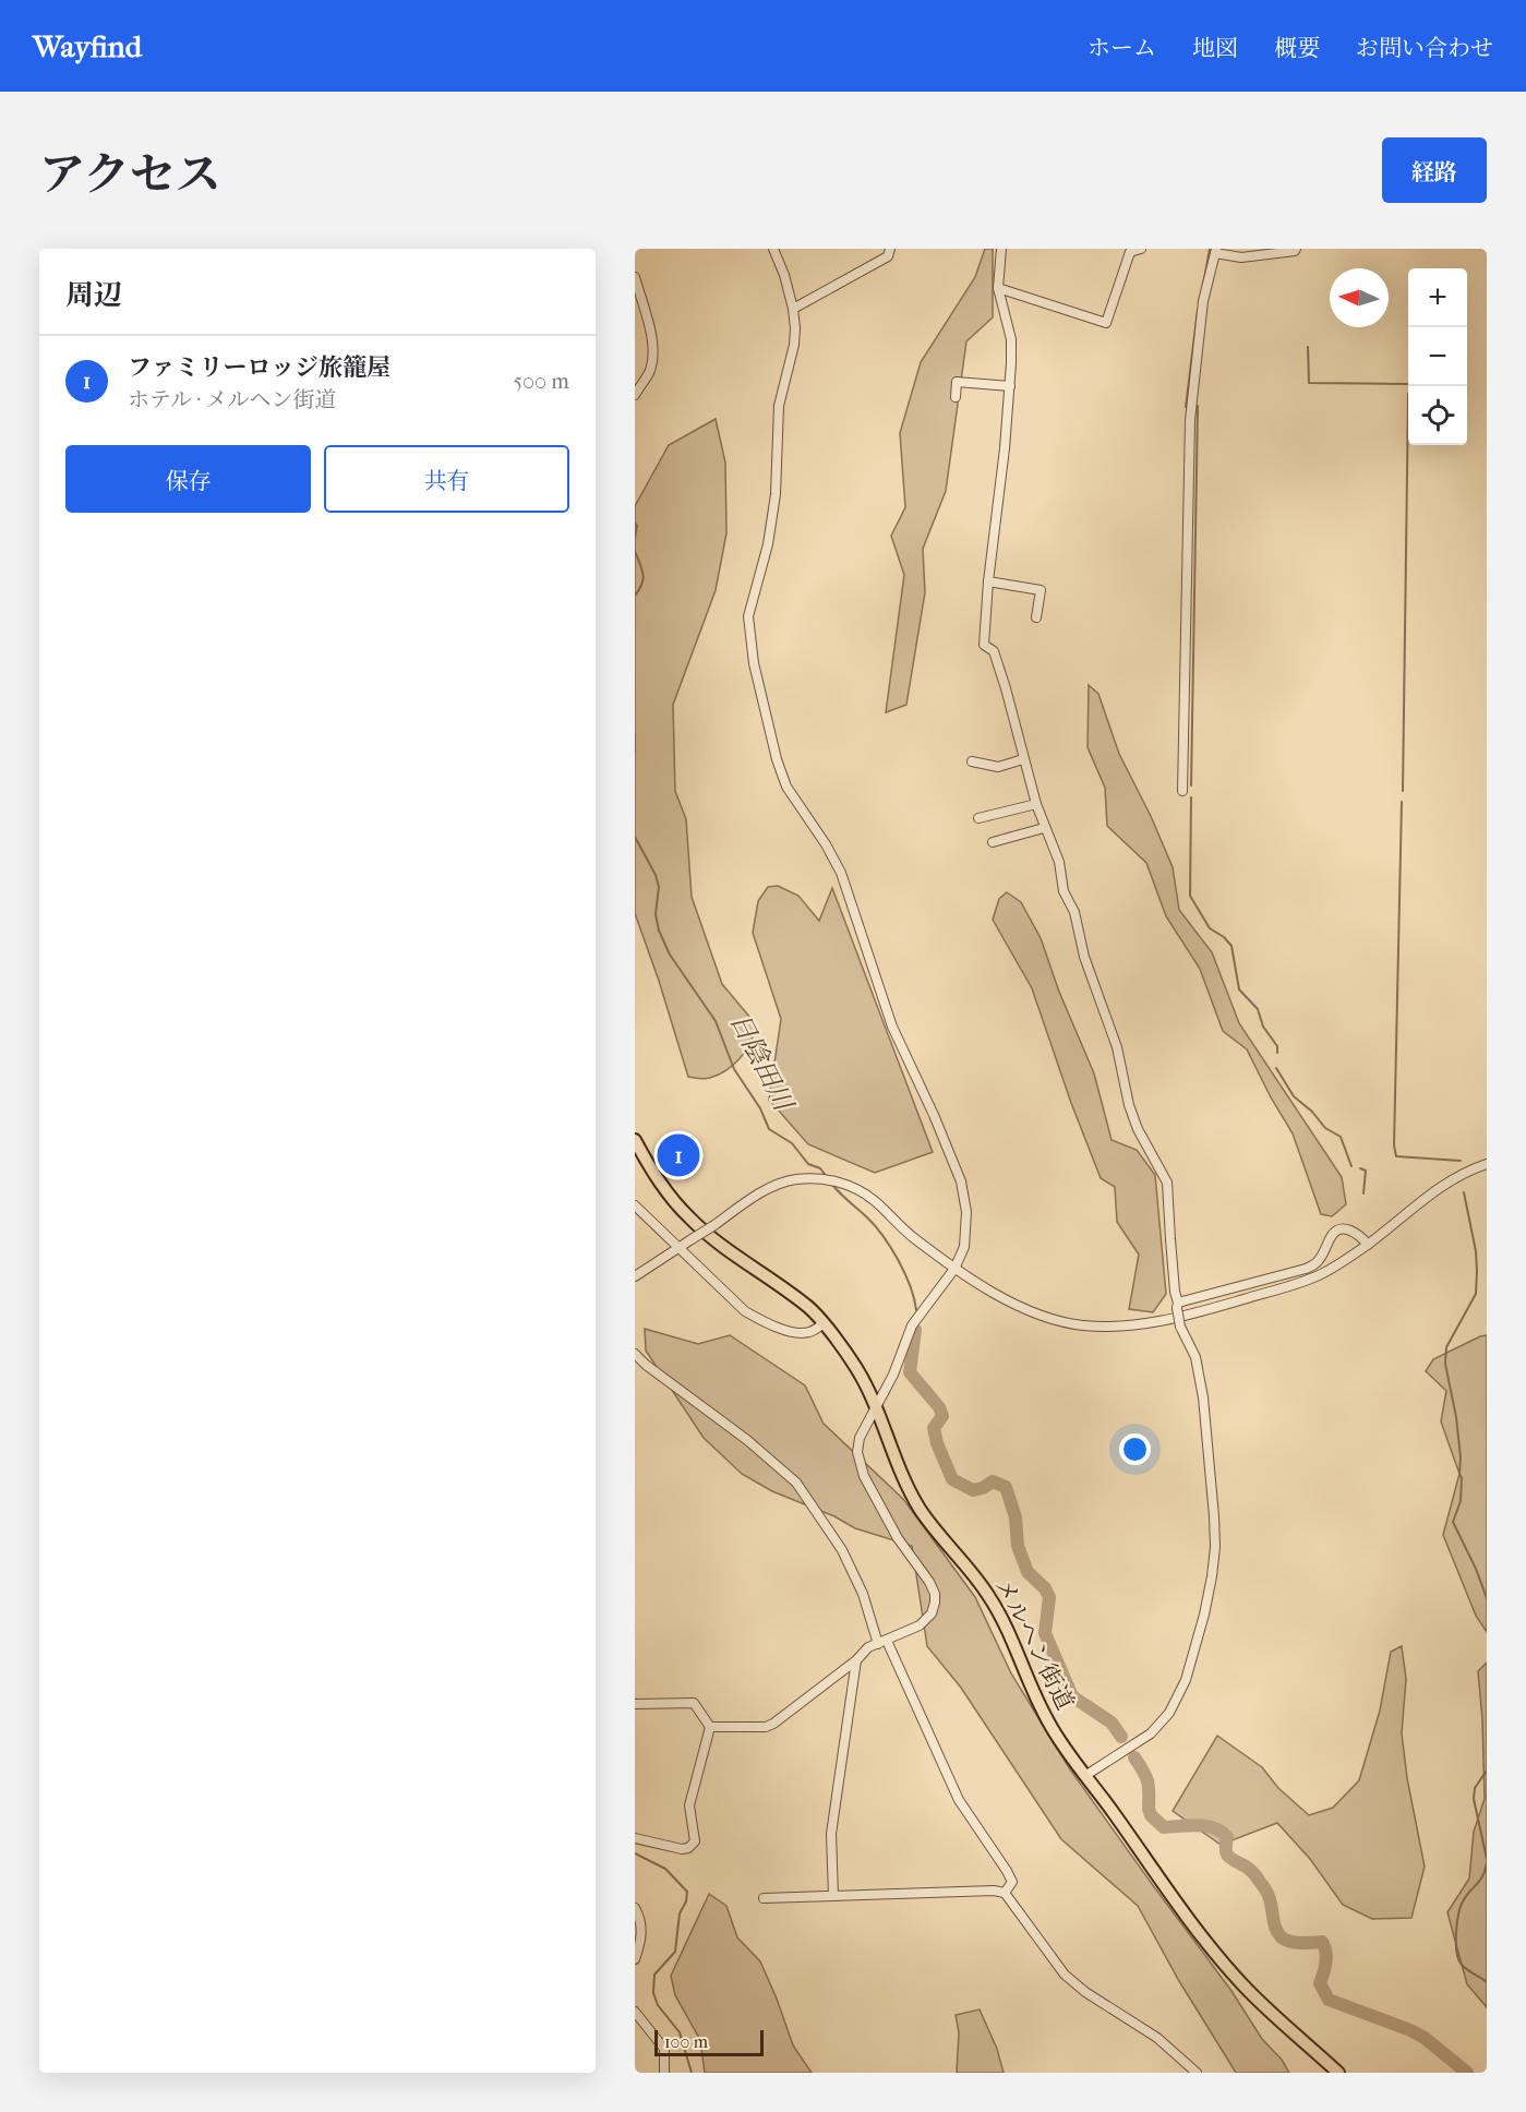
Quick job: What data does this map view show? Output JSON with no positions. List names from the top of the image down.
{
  "streets": {
    "highway": ["メルヘン街道"]
  },
  "water": ["日陰田川"],
  "scale_bar": "100 m",
  "north": "left",
  "page": {
    "header": "Wayfind",
    "nav": [
      "ホーム",
      "地図",
      "概要",
      "お問い合わせ"
    ],
    "title": "アクセス",
    "buttons": [
      "経路",
      ["保存", "共有"]
    ],
    "heading": "周辺",
    "map_buttons": ["+", "−"],
    "list": [
      {
        "mark": "1",
        "name": "ファミリーロッジ旅籠屋",
        "note": "ホテル · メルヘン街道",
        "value": "500 m"
      }
    ],
    "pins": "1",
    "scale": "100 m"
  }
}
